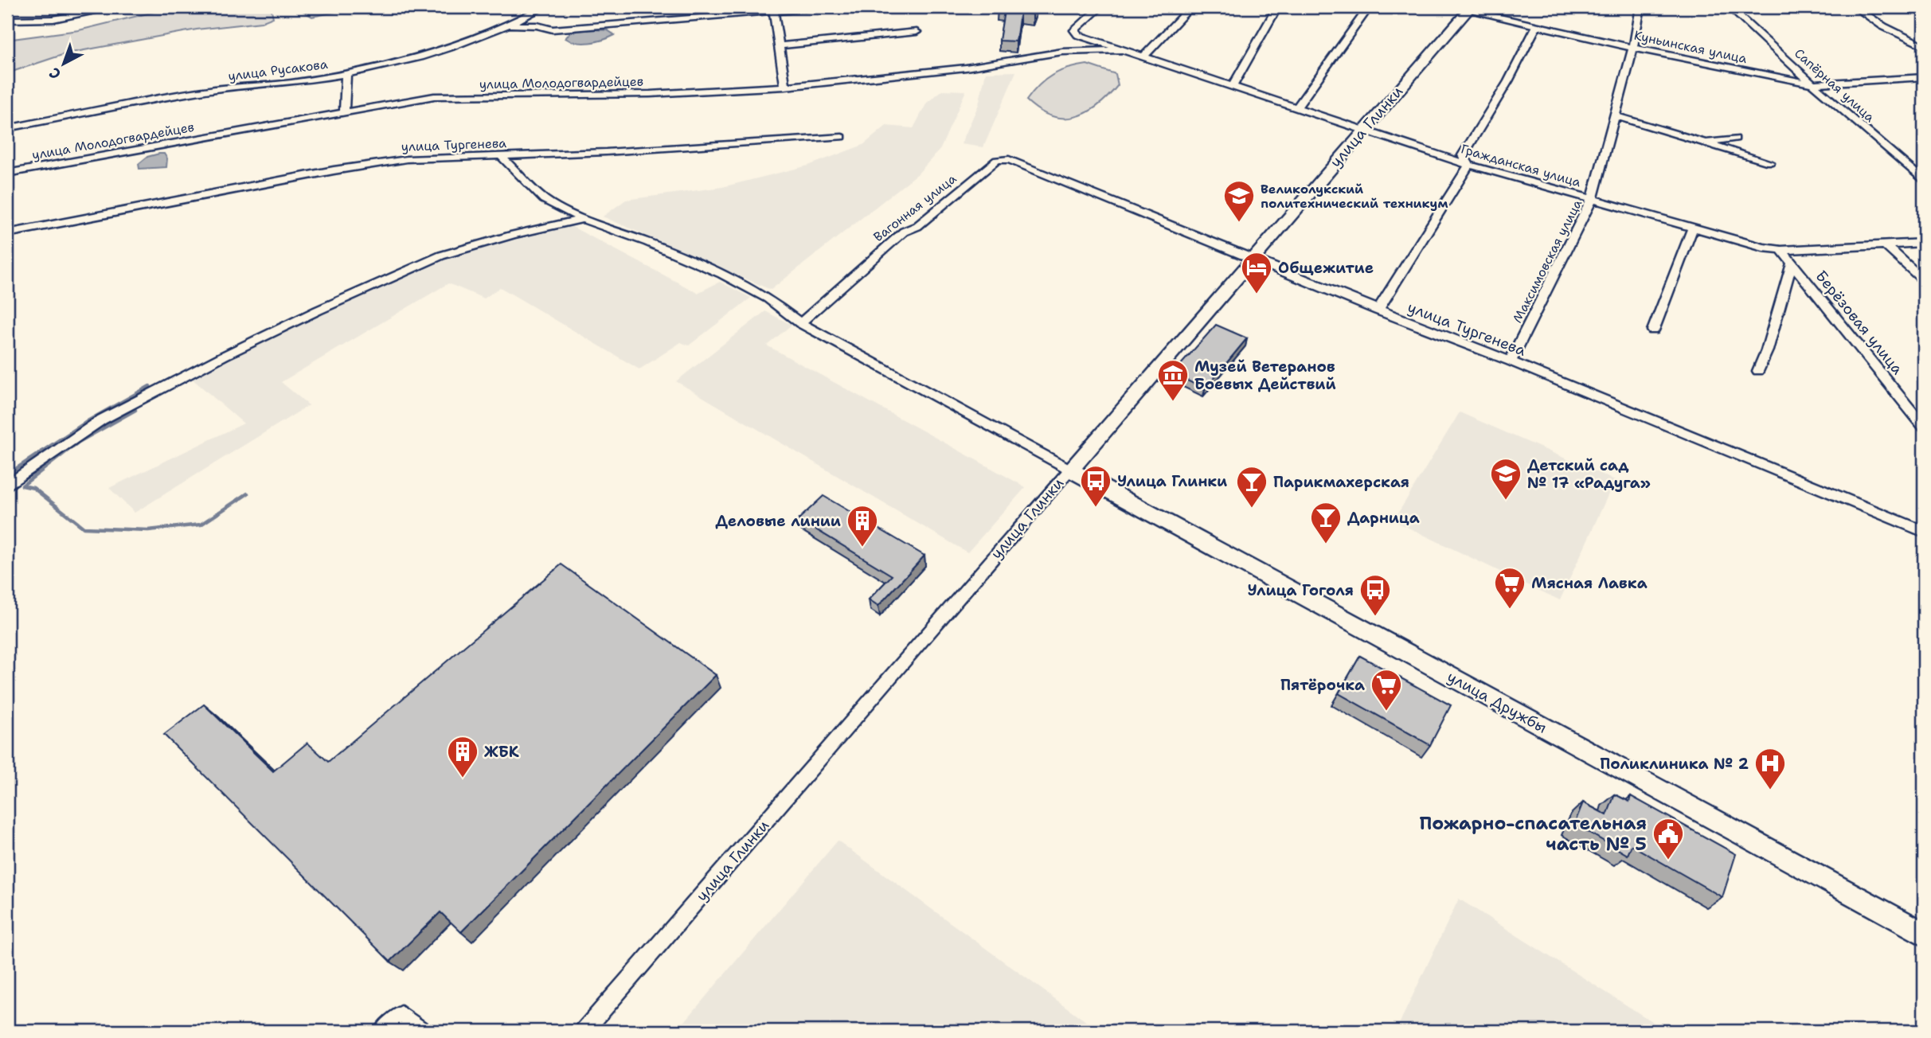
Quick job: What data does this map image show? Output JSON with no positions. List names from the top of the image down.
{
  "streets": {
    "street": [
      "Куньинская улица",
      "улица Русакова",
      "улица Молодогвардейцев",
      "Сапёрная улица",
      "улица Глинки",
      "улица Тургенева",
      "Гражданская улица",
      "Вагонная улица",
      "Максимовская улица",
      "Берёзовая улица",
      "улица Дружбы"
    ]
  },
  "crossings": [
    ["Куньинская улица", "Сапёрная улица"],
    ["Куньинская улица", "улица Глинки"],
    ["Куньинская улица", "Максимовская улица"],
    ["улица Молодогвардейцев", "Гражданская улица"],
    ["улица Глинки", "улица Тургенева"],
    ["улица Глинки", "Гражданская улица"],
    ["улица Глинки", "улица Дружбы"],
    ["улица Тургенева", "Вагонная улица"],
    ["улица Тургенева", "Максимовская улица"],
    ["Гражданская улица", "Максимовская улица"],
    ["Гражданская улица", "Берёзовая улица"]
  ],
  "places": {
    "school or university": ["Великолукский политехнический техникум", "Детский сад № 17 «Радуга»"],
    "hotel": ["Общежитие"],
    "museum": ["Музей Ветеранов Боевых Действий"],
    "bus stop": ["Улица Глинки", "Улица Гоголя"],
    "bar": ["Парикмахерская", "Дарница"],
    "building": ["Деловые линии", "ЖБК"],
    "supermarket": ["Мясная Лавка", "Пятёрочка"],
    "hospital": ["Поликлиника № 2"],
    "public building": ["Пожарно-спасательная часть № 5"]
  },
  "north": "bottom left"
}
